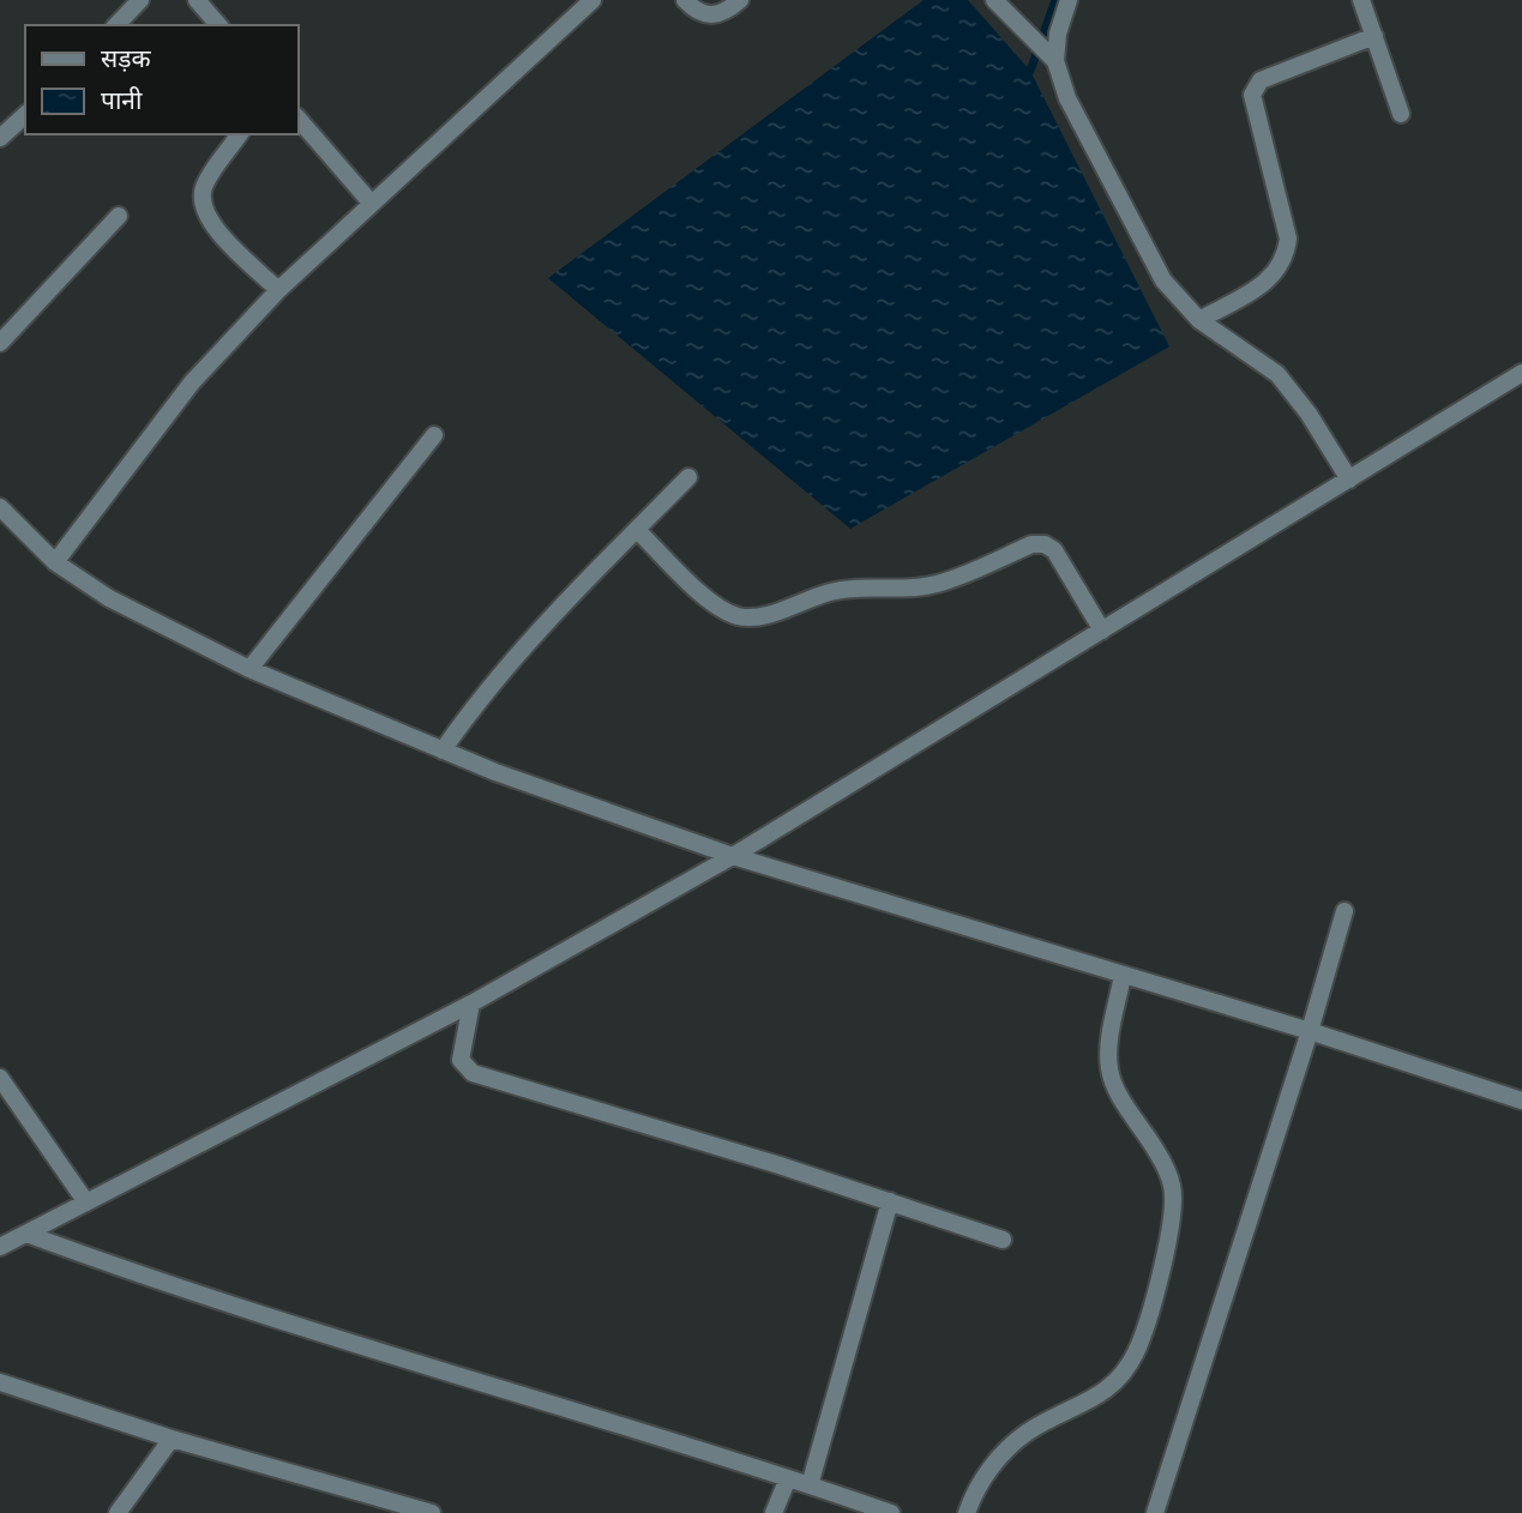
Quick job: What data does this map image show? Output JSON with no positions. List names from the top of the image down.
{
  "legend": ["सड़क", "पानी"]
}
